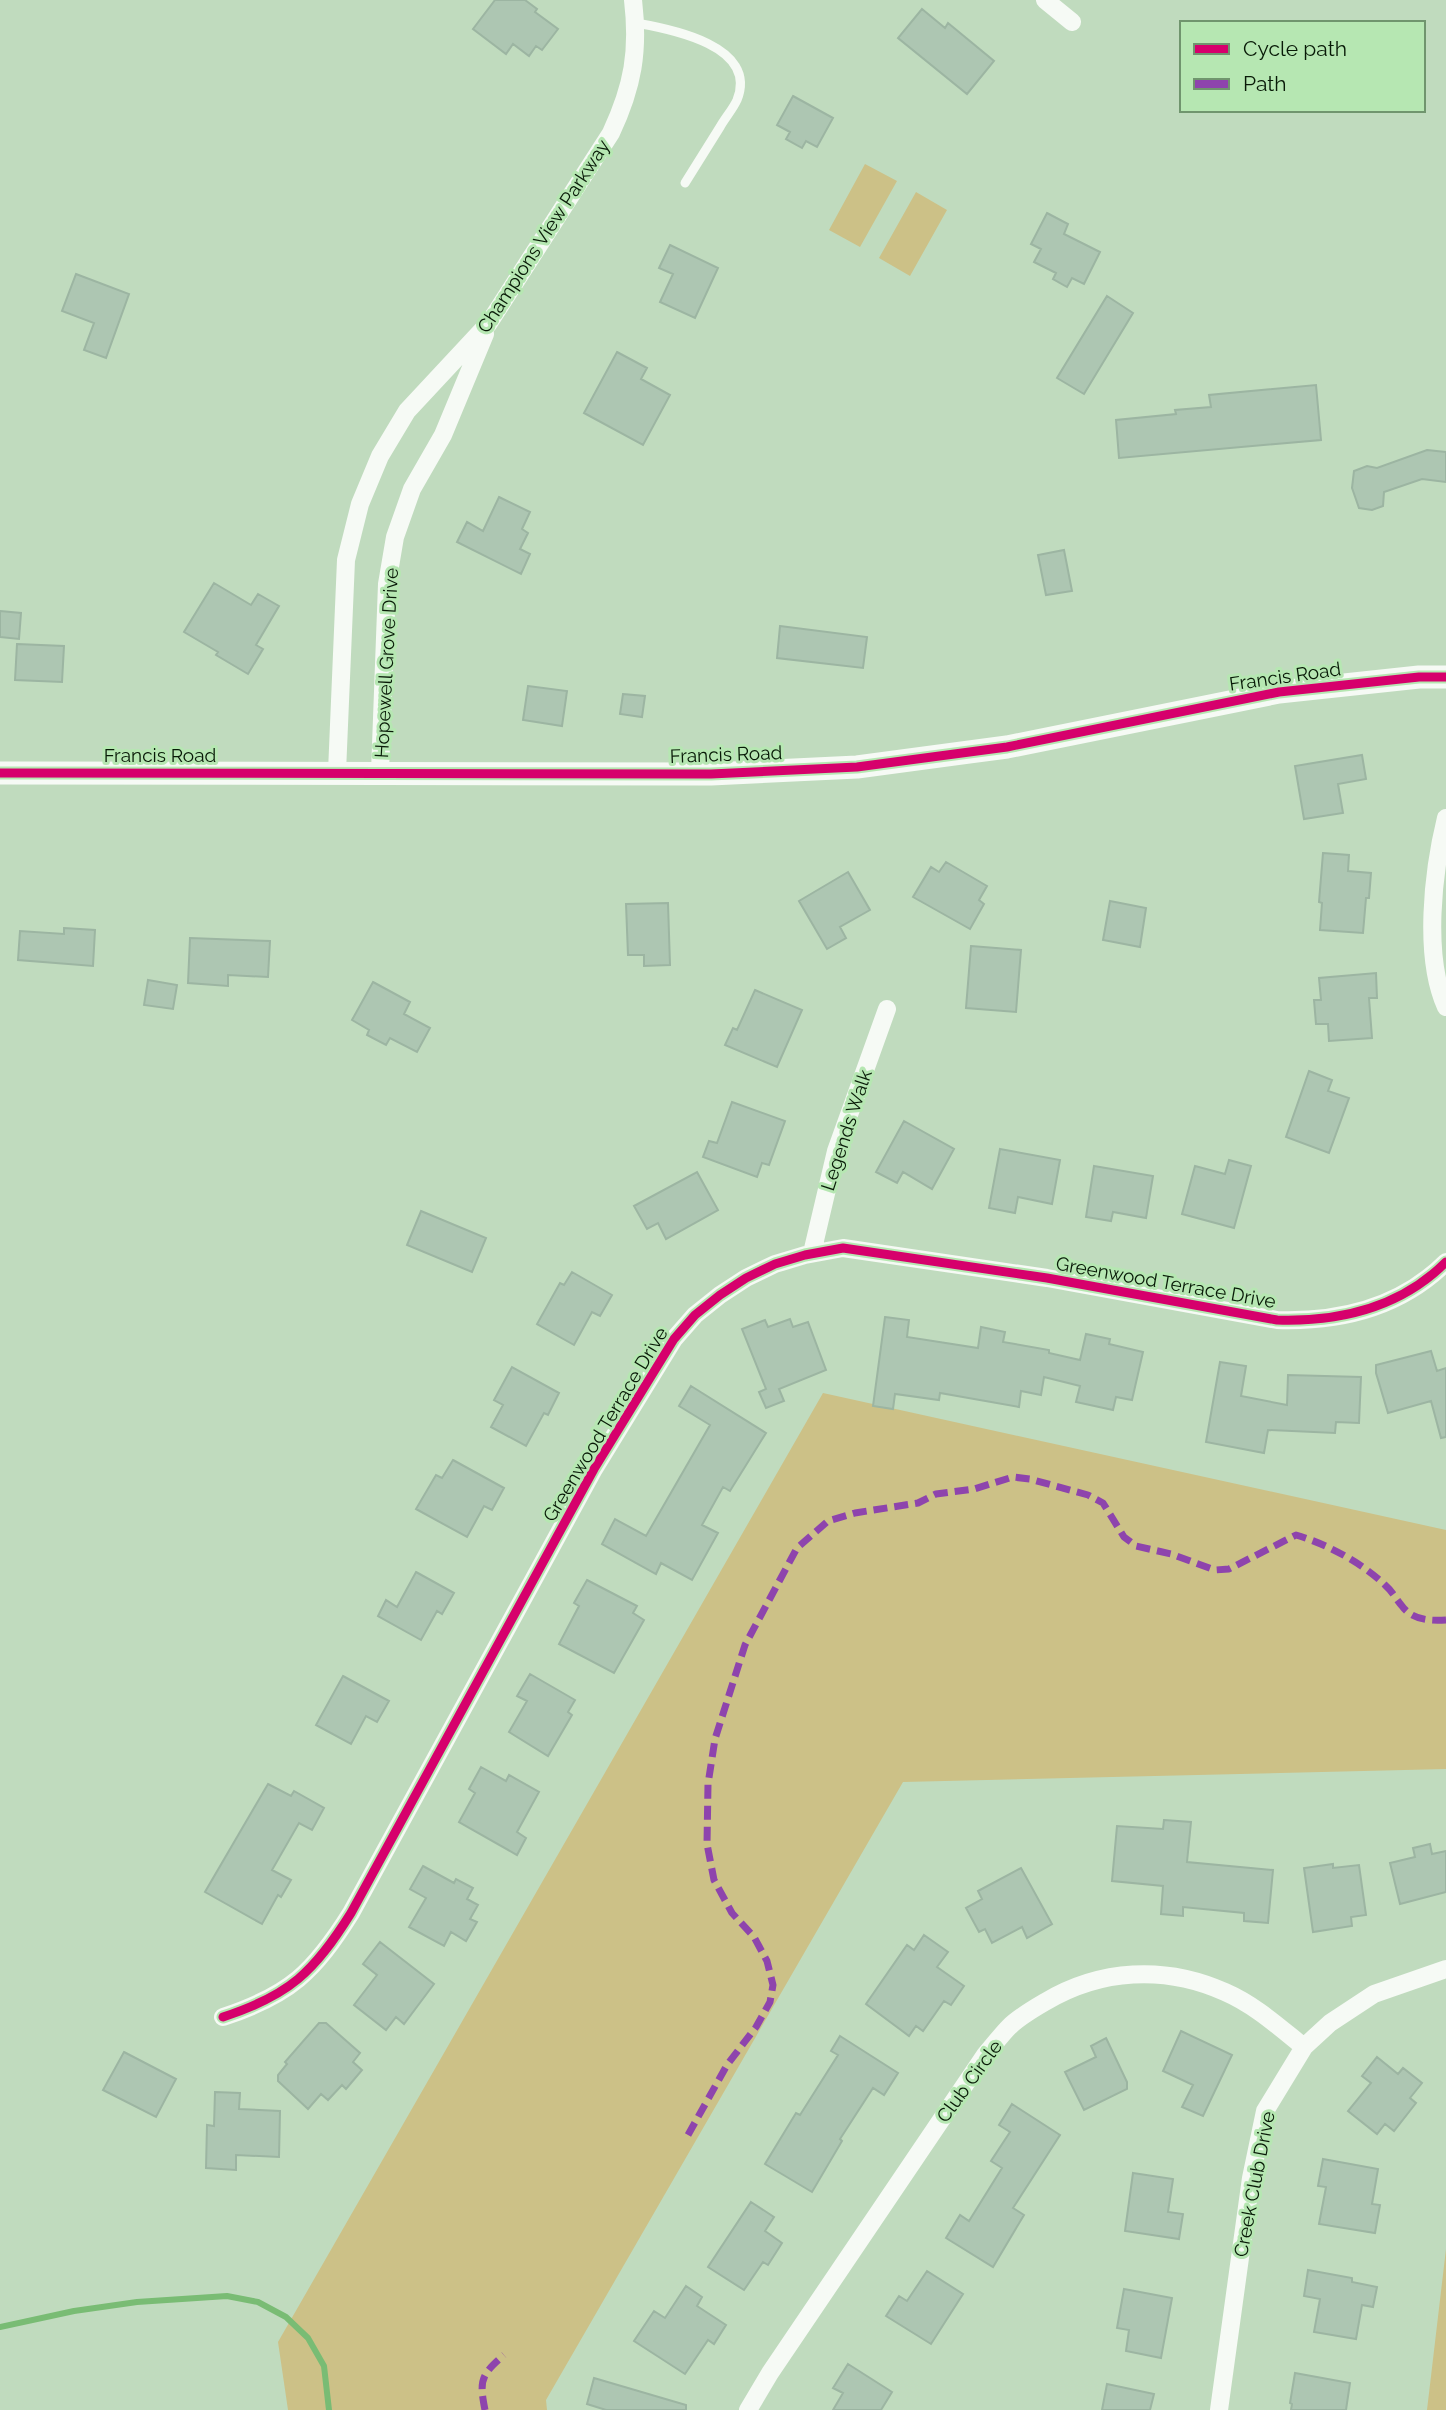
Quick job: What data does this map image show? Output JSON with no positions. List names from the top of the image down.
{
  "streets": {
    "street": [
      "Champions View Parkway",
      "Hopewell Grove Drive",
      "Francis Road",
      "Legends Walk",
      "Greenwood Terrace Drive",
      "Club Circle",
      "Creek Club Drive"
    ]
  },
  "crossings": [
    ["Champions View Parkway", "Hopewell Grove Drive"],
    ["Champions View Parkway", "Francis Road"],
    ["Hopewell Grove Drive", "Francis Road"],
    ["Legends Walk", "Greenwood Terrace Drive"],
    ["Club Circle", "Creek Club Drive"]
  ],
  "legend": ["Cycle path", "Path"]
}
